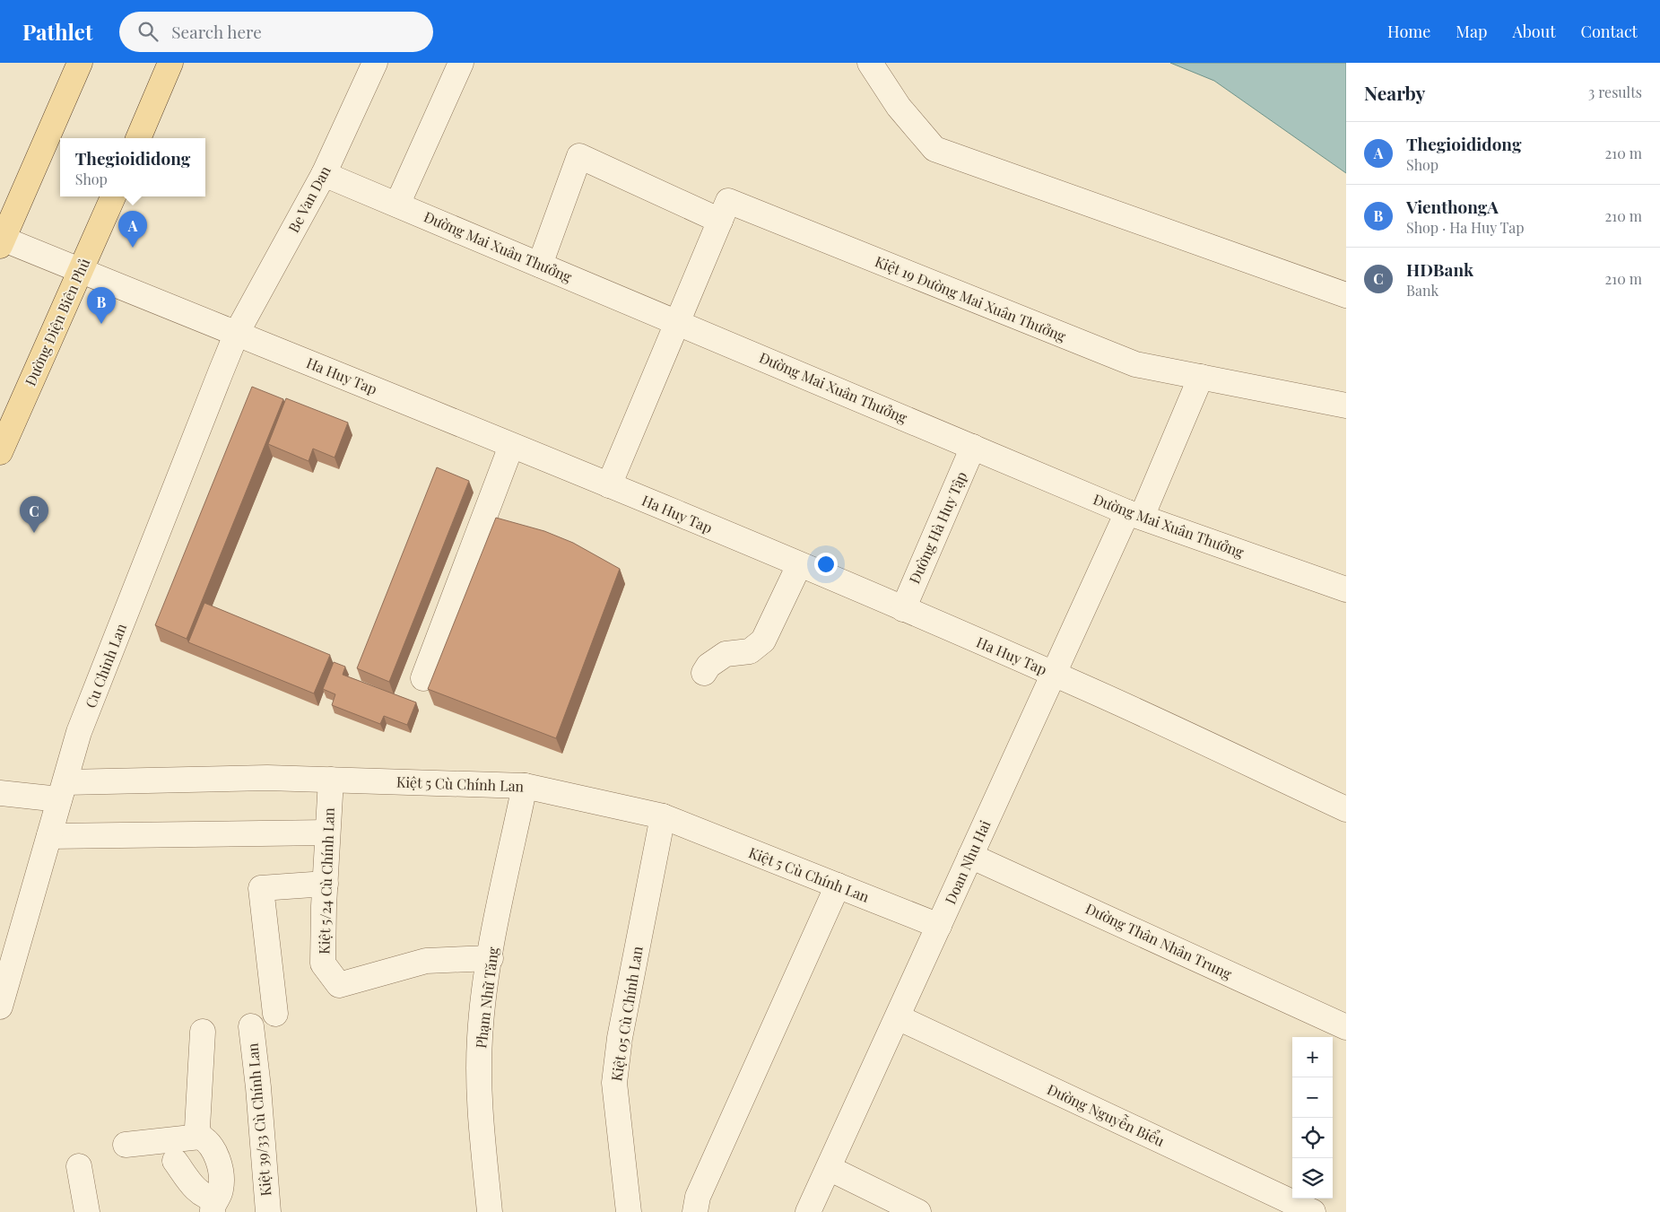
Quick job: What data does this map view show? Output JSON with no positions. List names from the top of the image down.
{
  "streets": {
    "main road": ["Đường Điện Biên Phủ"],
    "street": [
      "Be Van Dan",
      "Đường Mai Xuân Thưởng",
      "Kiệt 19 Đường Mai Xuân Thưởng",
      "Ha Huy Tap",
      "Đường Hà Huy Tập",
      "Cu Chinh Lan",
      "Kiệt 5 Cù Chính Lan",
      "Doan Nhu Hai",
      "Kiệt 5/24 Cù Chính Lan",
      "Đường Thân Nhân Trung",
      "Phạm Nhữ Tăng",
      "Kiệt 05 Cù Chính Lan",
      "Đường Nguyễn Biểu",
      "Kiệt 39/33 Cù Chính Lan"
    ]
  },
  "crossings": [
    ["Be Van Dan", "Đường Mai Xuân Thưởng"],
    ["Be Van Dan", "Ha Huy Tap"],
    ["Be Van Dan", "Cu Chinh Lan"],
    ["Đường Mai Xuân Thưởng", "Kiệt 19 Đường Mai Xuân Thưởng"],
    ["Đường Mai Xuân Thưởng", "Đường Hà Huy Tập"],
    ["Đường Mai Xuân Thưởng", "Doan Nhu Hai"],
    ["Kiệt 19 Đường Mai Xuân Thưởng", "Doan Nhu Hai"],
    ["Đường Điện Biên Phủ", "Ha Huy Tap"],
    ["Ha Huy Tap", "Đường Hà Huy Tập"],
    ["Ha Huy Tap", "Cu Chinh Lan"],
    ["Ha Huy Tap", "Doan Nhu Hai"],
    ["Cu Chinh Lan", "Kiệt 5 Cù Chính Lan"],
    ["Kiệt 5 Cù Chính Lan", "Doan Nhu Hai"],
    ["Kiệt 5 Cù Chính Lan", "Kiệt 5/24 Cù Chính Lan"],
    ["Kiệt 5 Cù Chính Lan", "Phạm Nhữ Tăng"],
    ["Kiệt 5 Cù Chính Lan", "Kiệt 05 Cù Chính Lan"],
    ["Doan Nhu Hai", "Đường Thân Nhân Trung"],
    ["Doan Nhu Hai", "Đường Nguyễn Biểu"],
    ["Kiệt 5/24 Cù Chính Lan", "Phạm Nhữ Tăng"]
  ],
  "page": {
    "header": "Pathlet",
    "search": "Search here",
    "nav": [
      "Home",
      "Map",
      "About",
      "Contact"
    ],
    "heading": ["Nearby", "3 results"],
    "list": [
      {
        "mark": "A",
        "name": "Thegioididong",
        "note": "Shop",
        "value": "210 m"
      },
      {
        "mark": "B",
        "name": "VienthongA",
        "note": "Shop · Ha Huy Tap",
        "value": "210 m"
      },
      {
        "mark": "C",
        "name": "HDBank",
        "note": "Bank",
        "value": "210 m"
      }
    ],
    "popup": ["Thegioididong", "Shop"],
    "pins": ["A", "B", "C"],
    "map_buttons": ["+", "−"]
  }
}
